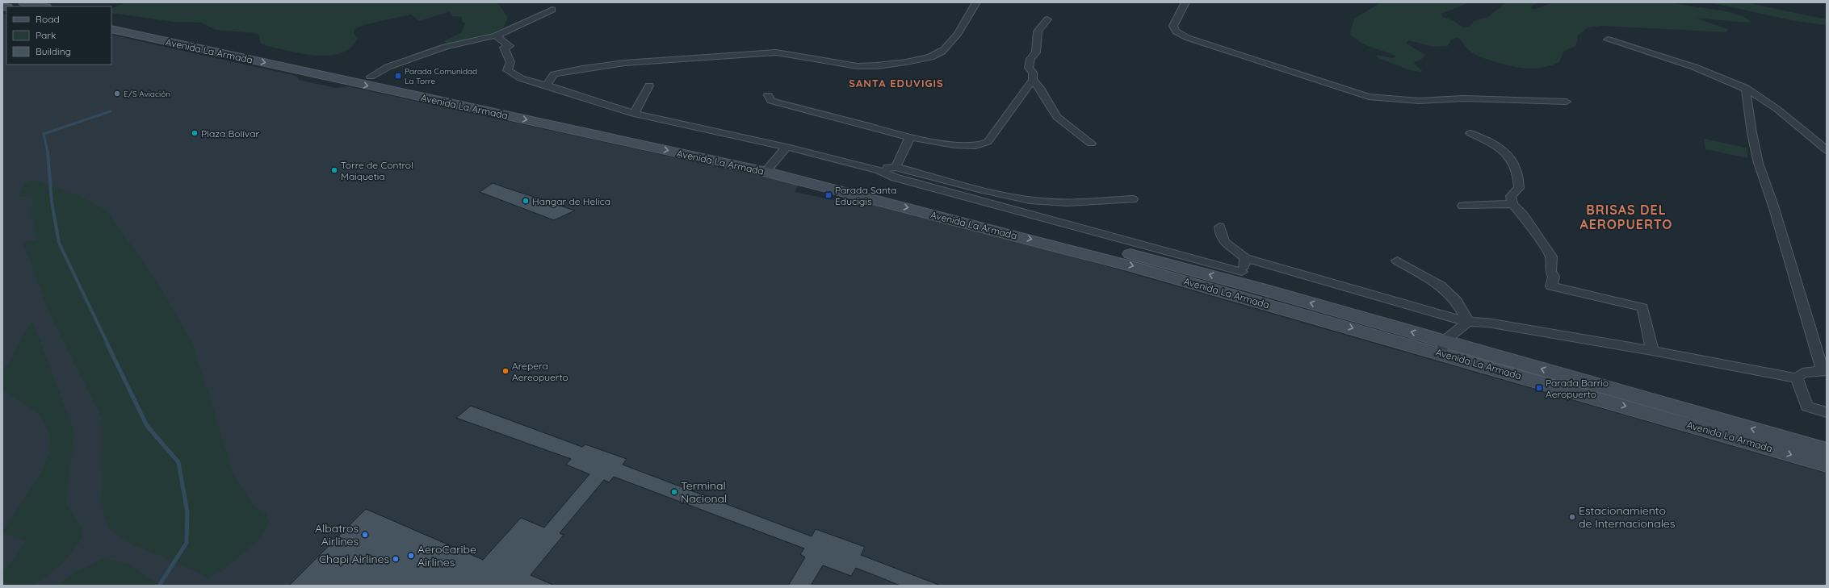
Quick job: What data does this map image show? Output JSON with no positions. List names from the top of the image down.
{
  "streets": {
    "main road": ["Avenida La Armada"]
  },
  "districts": ["SANTA EDUVIGIS", "BRISAS DEL AEROPUERTO"],
  "places": {
    "transit": ["Parada Comunidad La Torre", "Parada Santa Educigis", "Parada Barrio Aeropuerto"],
    "other": [
      "E/S Aviación",
      "Plaza Bolívar",
      "Torre de Control Maiquetia",
      "Hangar de Helica",
      "Arepera Aereopuerto",
      "Terminal Nacional",
      "Estacionamiento de Internacionales",
      "Albatros Airlines",
      "AeroCaribe Airlines",
      "Chapi Airlines"
    ]
  },
  "legend": ["Road", "Park", "Building"]
}
